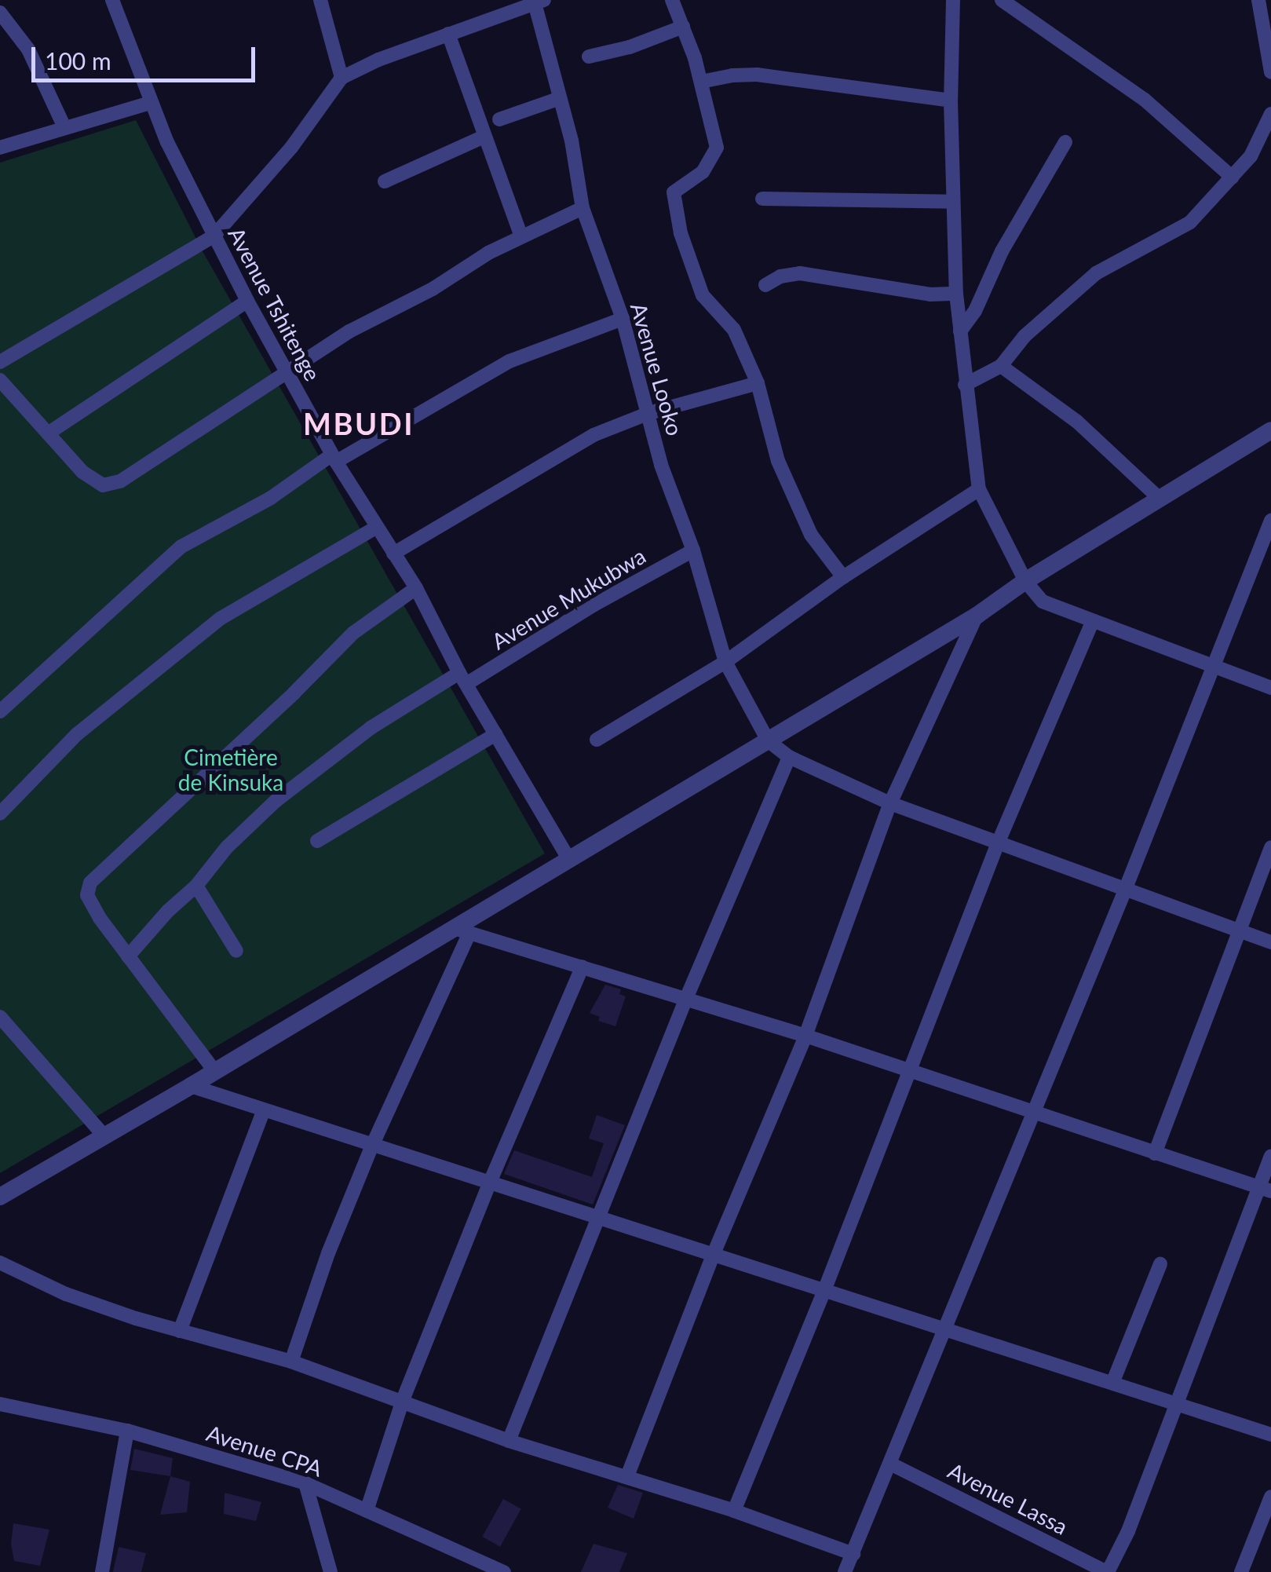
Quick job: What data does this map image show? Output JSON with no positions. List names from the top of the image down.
{
  "streets": {
    "street": [
      "Avenue Tshitenge",
      "Avenue Looko",
      "Avenue Mukubwa",
      "Avenue CPA",
      "Avenue Lassa"
    ]
  },
  "crossings": [
    ["Avenue Tshitenge", "Avenue Mukubwa"],
    ["Avenue Looko", "Avenue Mukubwa"]
  ],
  "districts": ["MBUDI"],
  "parks": ["Cimetière de Kinsuka"],
  "scale_bar": "100 m"
}
